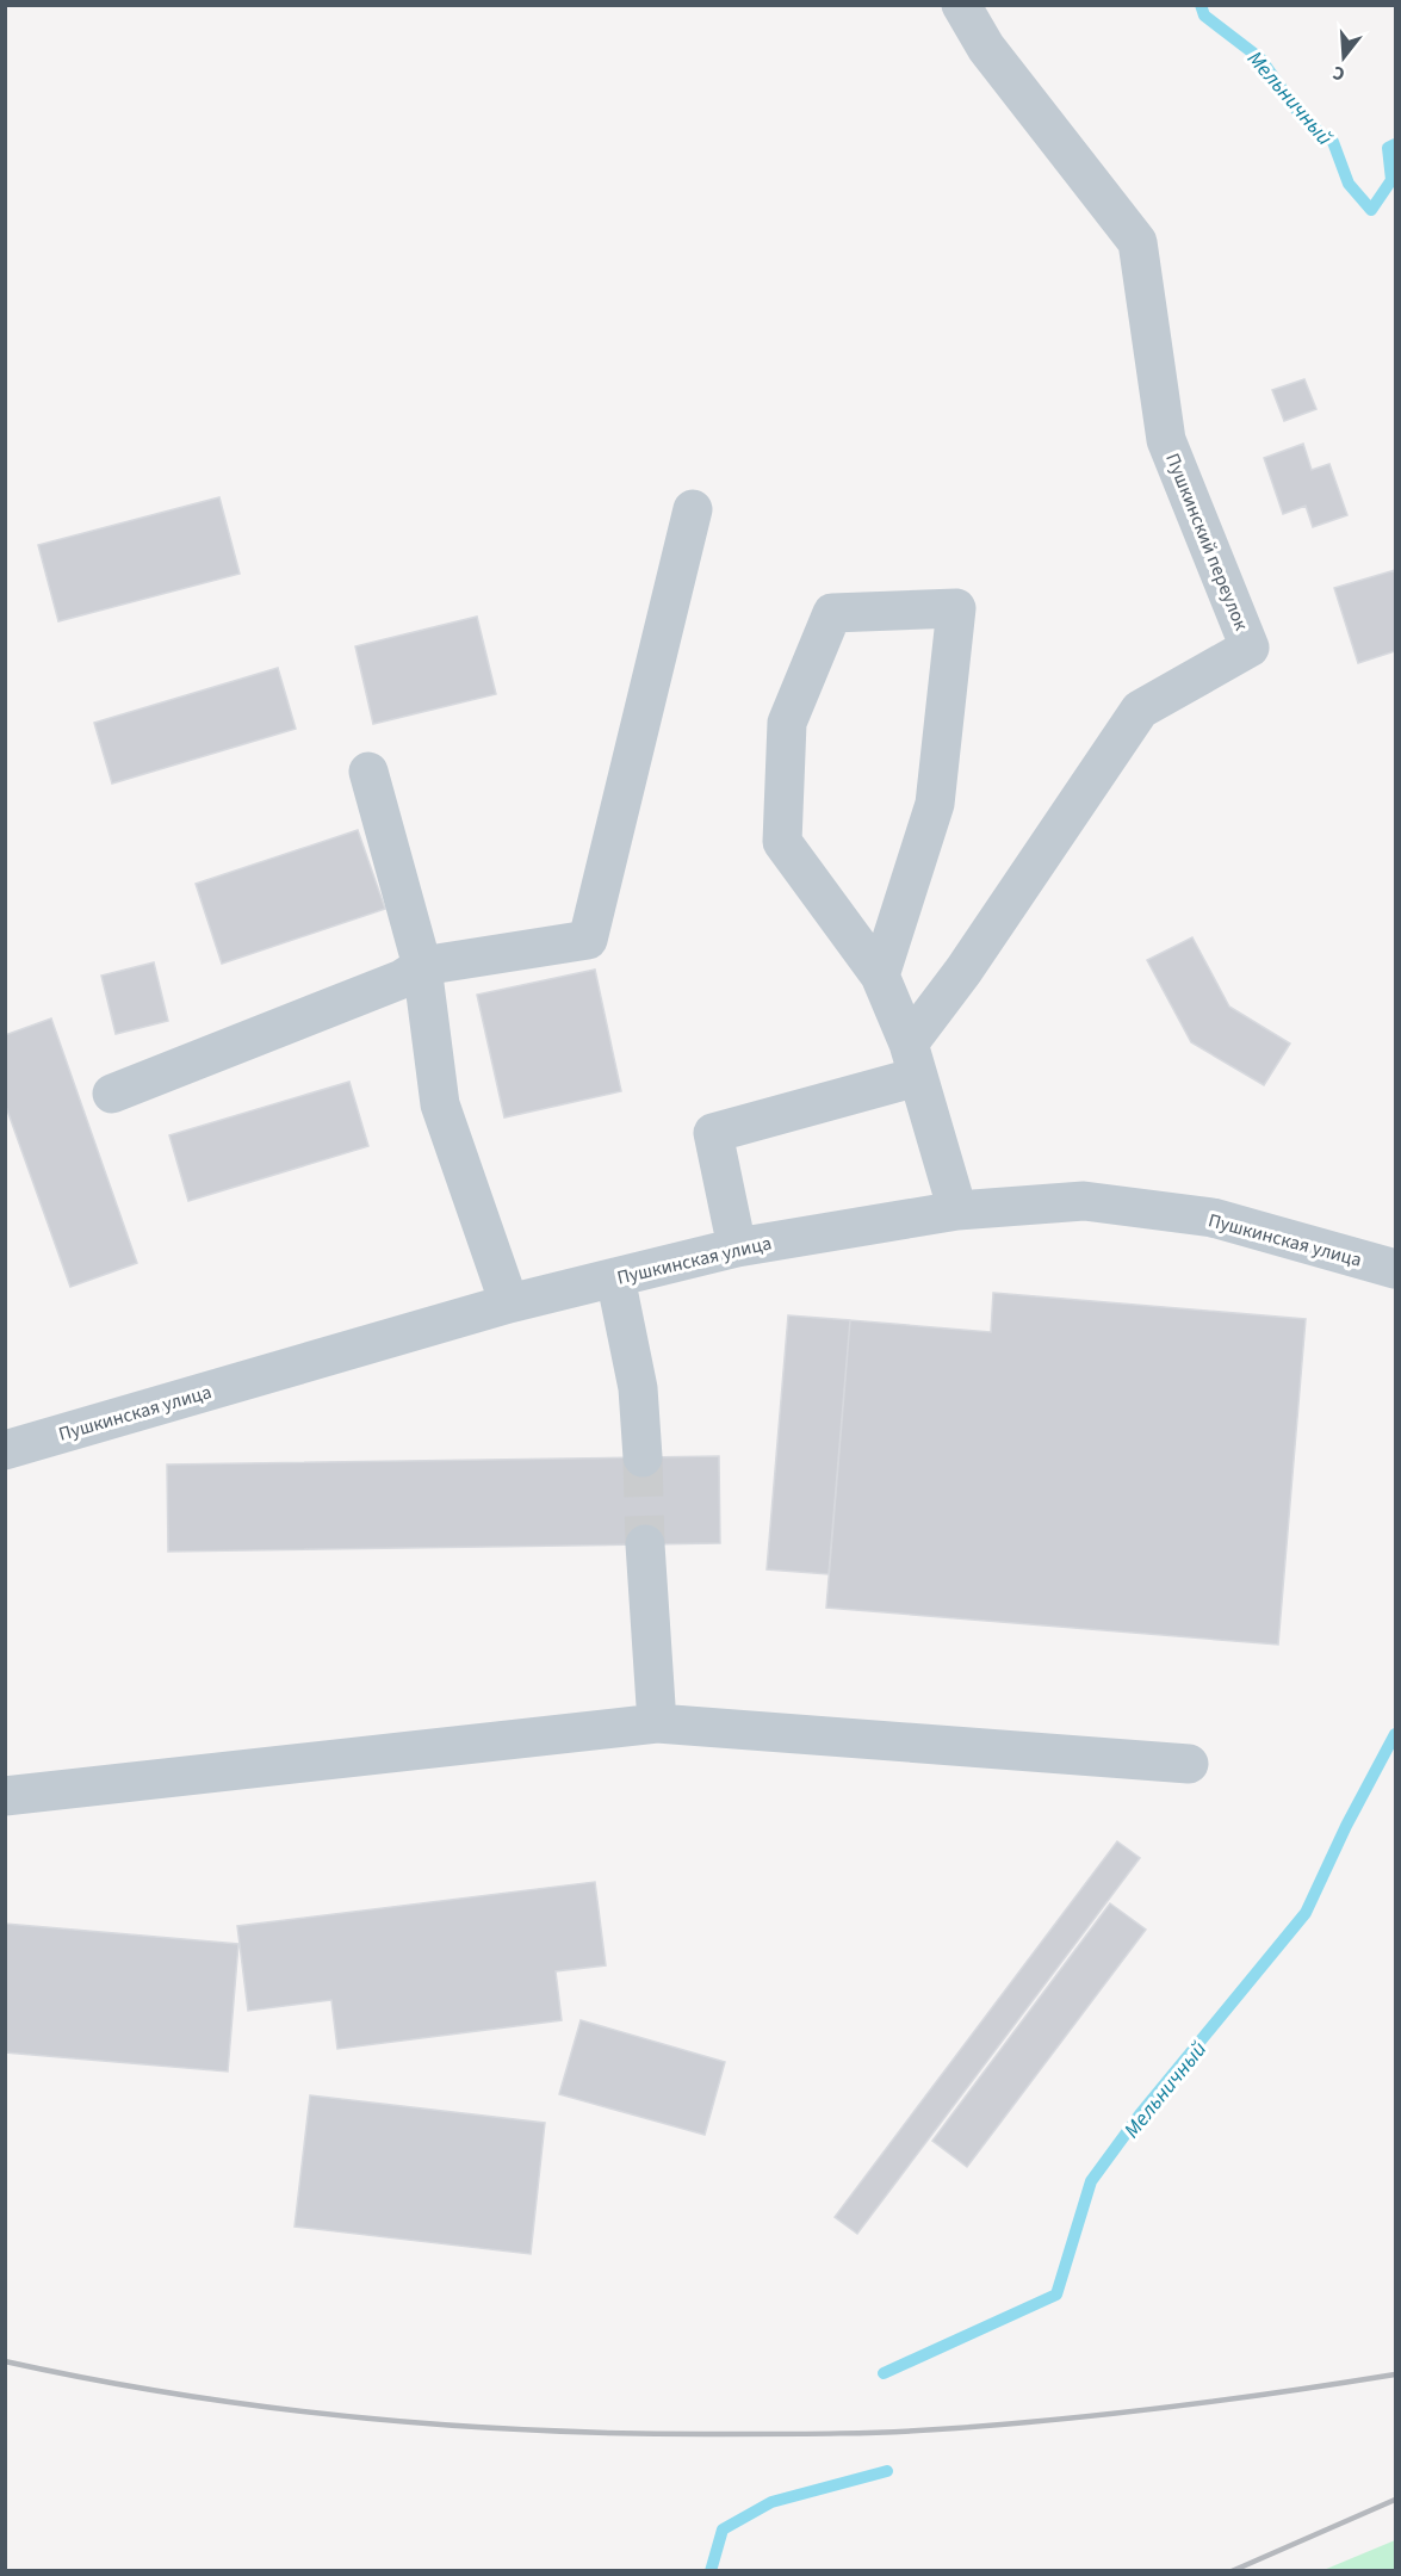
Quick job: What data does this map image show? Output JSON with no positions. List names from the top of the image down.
{
  "streets": {
    "street": ["Пушкинский переулок", "Пушкинская улица"]
  },
  "water": ["Мельничный"],
  "north": "bottom"
}
